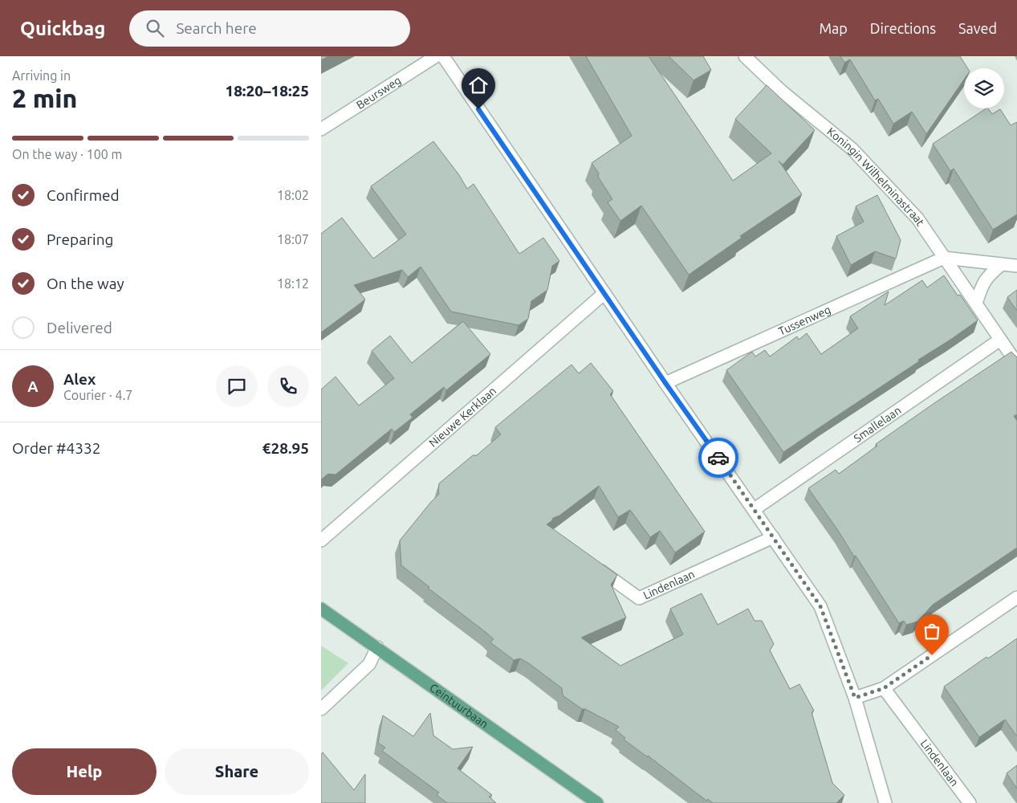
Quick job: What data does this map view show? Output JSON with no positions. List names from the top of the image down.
{
  "streets": {
    "main road": ["Ceintuurbaan"],
    "street": [
      "Beursweg",
      "Koningin Wilhelminastraat",
      "Tussenweg",
      "Nieuwe Kerklaan",
      "Smallelaan",
      "Lindenlaan"
    ]
  },
  "crossings": [
    ["Koningin Wilhelminastraat", "Tussenweg"]
  ],
  "page": {
    "header": "Quickbag",
    "search": "Search here",
    "nav": ["Map", "Directions", "Saved"],
    "heading": ["2 min", "Arriving in", "18:20–18:25"],
    "panel": [
      "Alex",
      "Courier · 4.7",
      "Order #4332",
      "€28.95"
    ],
    "bar": "On the way · 100 m",
    "list": [
      ["Confirmed", "18:02"],
      ["Preparing", "18:07"],
      ["On the way", "18:12"],
      "Delivered"
    ],
    "round": "A",
    "buttons": ["Help", "Share"]
  }
}
